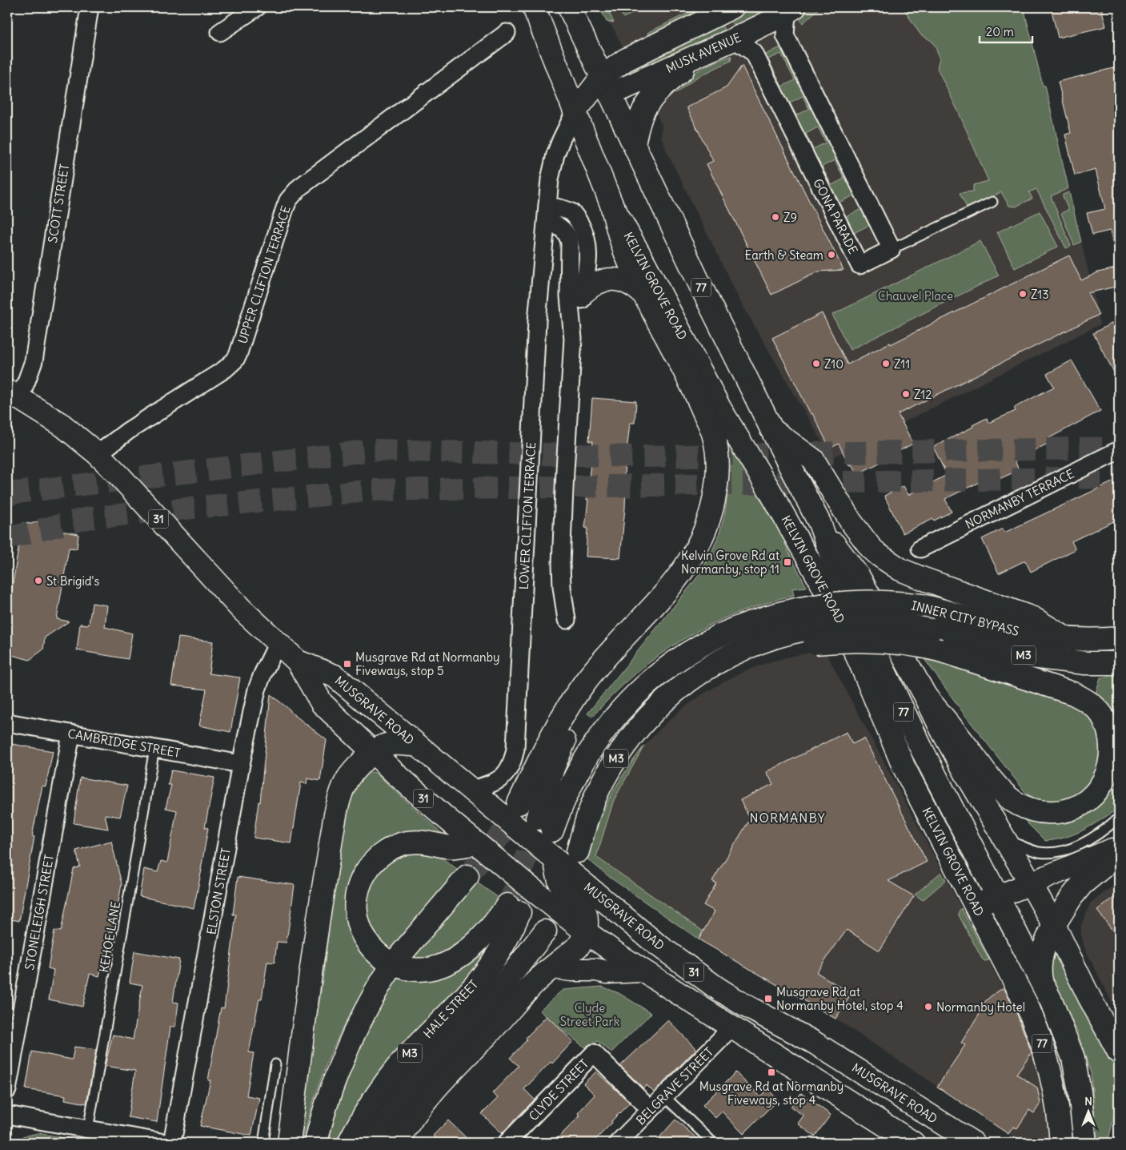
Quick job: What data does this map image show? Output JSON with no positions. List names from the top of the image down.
{
  "streets": {
    "main road": [
      "MUSK AVENUE",
      "KELVIN GROVE ROAD",
      "77",
      "31",
      "INNER CITY BYPASS",
      "M3",
      "MUSGRAVE ROAD",
      "HALE STREET"
    ],
    "street": [
      "SCOTT STREET",
      "GONA PARADE",
      "UPPER CLIFTON TERRACE",
      "NORMANBY TERRACE",
      "LOWER CLIFTON TERRACE",
      "CAMBRIDGE STREET",
      "ELSTON STREET",
      "STONELEIGH STREET",
      "BELGRAVE STREET",
      "CLYDE STREET"
    ],
    "lane": ["KEHOE LANE"]
  },
  "crossings": [
    ["MUSK AVENUE", "GONA PARADE"],
    ["MUSK AVENUE", "KELVIN GROVE ROAD"],
    ["SCOTT STREET", "MUSGRAVE ROAD"],
    ["UPPER CLIFTON TERRACE", "MUSGRAVE ROAD"],
    ["KELVIN GROVE ROAD", "LOWER CLIFTON TERRACE"],
    ["LOWER CLIFTON TERRACE", "MUSGRAVE ROAD"],
    ["MUSGRAVE ROAD", "ELSTON STREET"],
    ["MUSGRAVE ROAD", "HALE STREET"],
    ["MUSGRAVE ROAD", "BELGRAVE STREET"],
    ["CAMBRIDGE STREET", "ELSTON STREET"],
    ["CAMBRIDGE STREET", "STONELEIGH STREET"],
    ["CAMBRIDGE STREET", "KEHOE LANE"],
    ["BELGRAVE STREET", "CLYDE STREET"]
  ],
  "districts": ["NORMANBY"],
  "parks": ["Chauvel Place", "Clyde Street Park"],
  "places": {
    "other": [
      "Z9",
      "Earth & Steam",
      "Z13",
      "Z10",
      "Z11",
      "Z12",
      "St Brigid's",
      "Normanby Hotel"
    ],
    "transit": [
      "Kelvin Grove Rd at Normanby, stop 11",
      "Musgrave Rd at Normanby Fiveways, stop 5",
      "Musgrave Rd at Normanby Hotel, stop 4",
      "Musgrave Rd at Normanby Fiveways, stop 4"
    ]
  },
  "scale_bar": "20 m",
  "north": "top"
}
